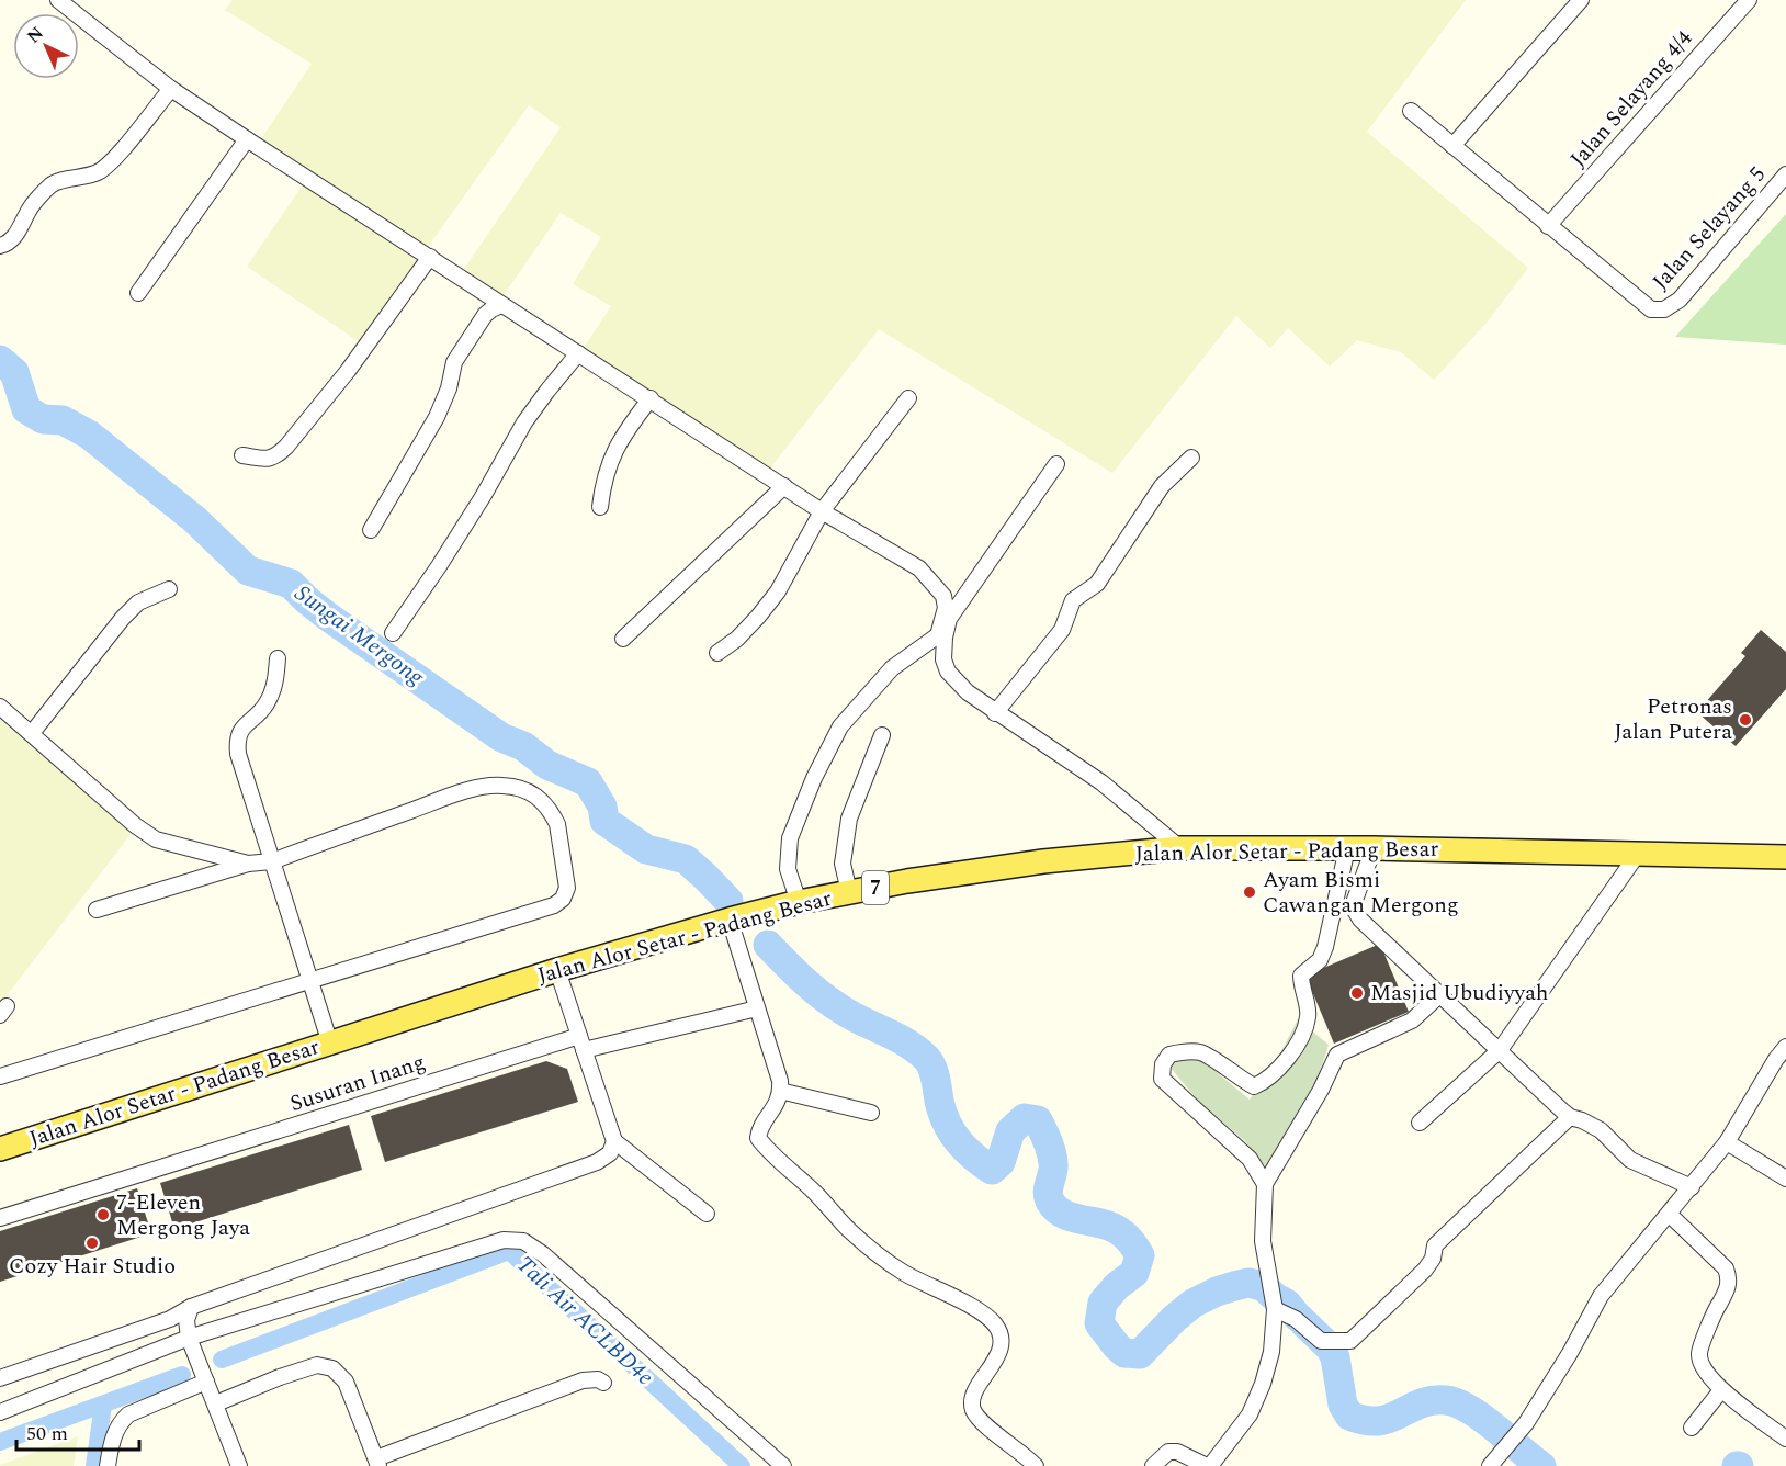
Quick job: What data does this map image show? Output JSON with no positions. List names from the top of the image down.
{
  "streets": {
    "main road": ["Jalan Alor Setar - Padang Besar", "7"],
    "street": ["Jalan Selayang 4/4", "Jalan Selayang 5", "Susuran Inang"]
  },
  "crossings": [
    ["Jalan Selayang 4/4", "Jalan Selayang 5"]
  ],
  "water": ["Sungai Mergong", "Tali Air ACLBD4e"],
  "places": [
    "Petronas Jalan Putera",
    "Ayam Bismi Cawangan Mergong",
    "Masjid Ubudiyyah",
    "7-Eleven Mergong Jaya",
    "Cozy Hair Studio"
  ],
  "scale_bar": "50 m",
  "north": "top left"
}
